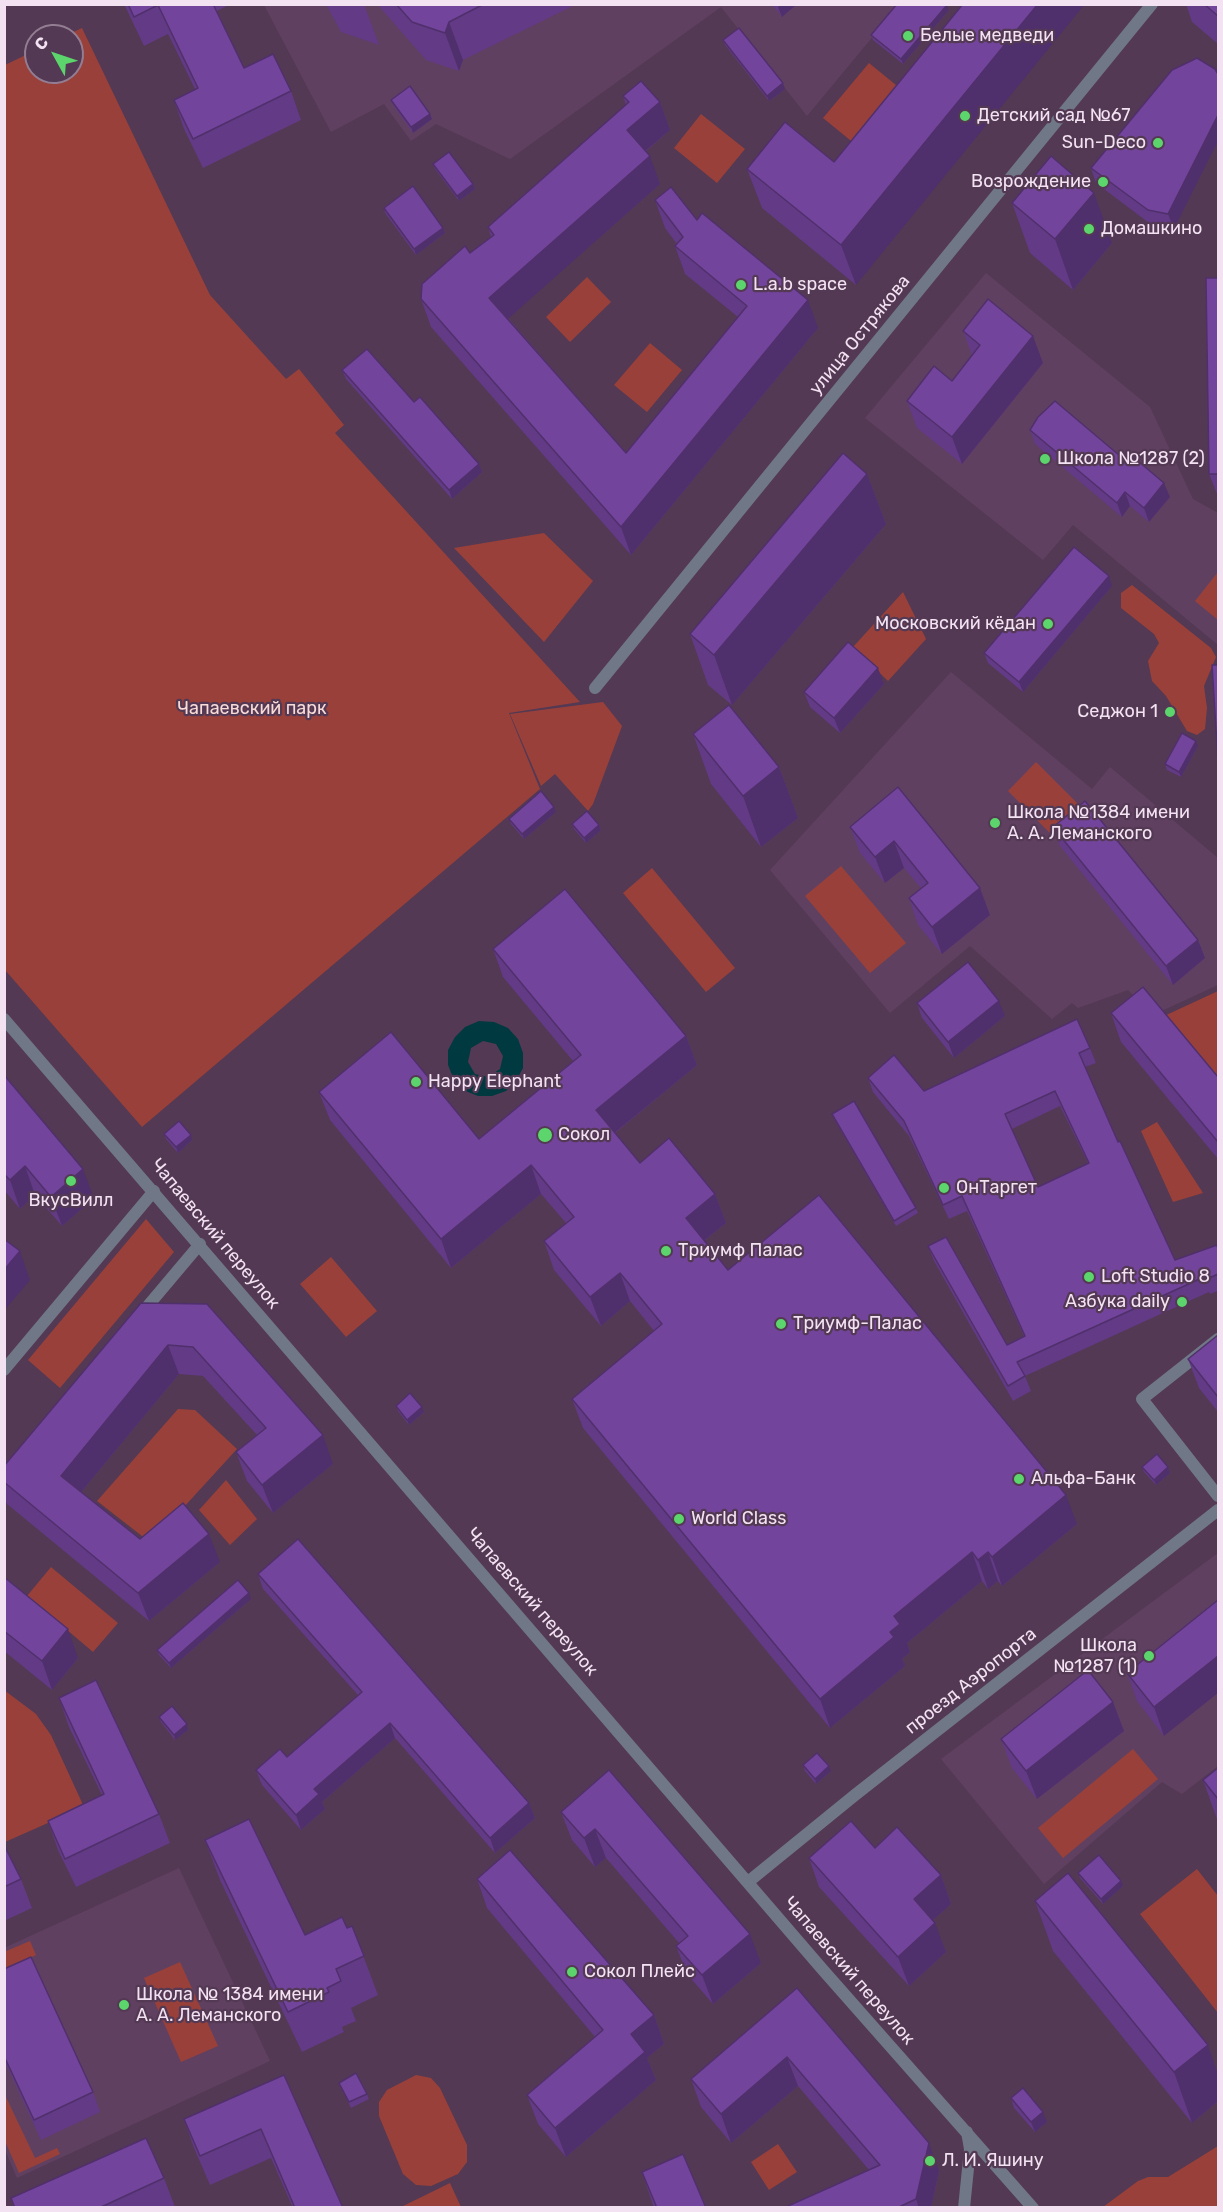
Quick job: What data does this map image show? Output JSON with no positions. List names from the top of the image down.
{
  "streets": {
    "street": ["улица Острякова", "Чапаевский переулок", "проезд Аэропорта"]
  },
  "crossings": [
    ["Чапаевский переулок", "проезд Аэропорта"]
  ],
  "parks": ["Чапаевский парк"],
  "places": [
    "Белые медведи",
    "Детский сад №67",
    "Sun-Deco",
    "Возрождение",
    "Домашкино",
    "L.a.b space",
    "Школа №1287 (2)",
    "Московский кёдан",
    "Седжон 1",
    "Школа №1384 имени А. А. Леманского",
    "Happy Elephant",
    "Сокол",
    "ВкусВилл",
    "ОнТаргет",
    "Триумф Палас",
    "Loft Studio 8",
    "Азбука daily",
    "Триумф-Палас",
    "Альфа-Банк",
    "World Class",
    "Школа №1287 (1)",
    "Сокол Плейс",
    "Школа № 1384 имени А. А. Леманского",
    "Л. И. Яшину"
  ],
  "north": "top left"
}
